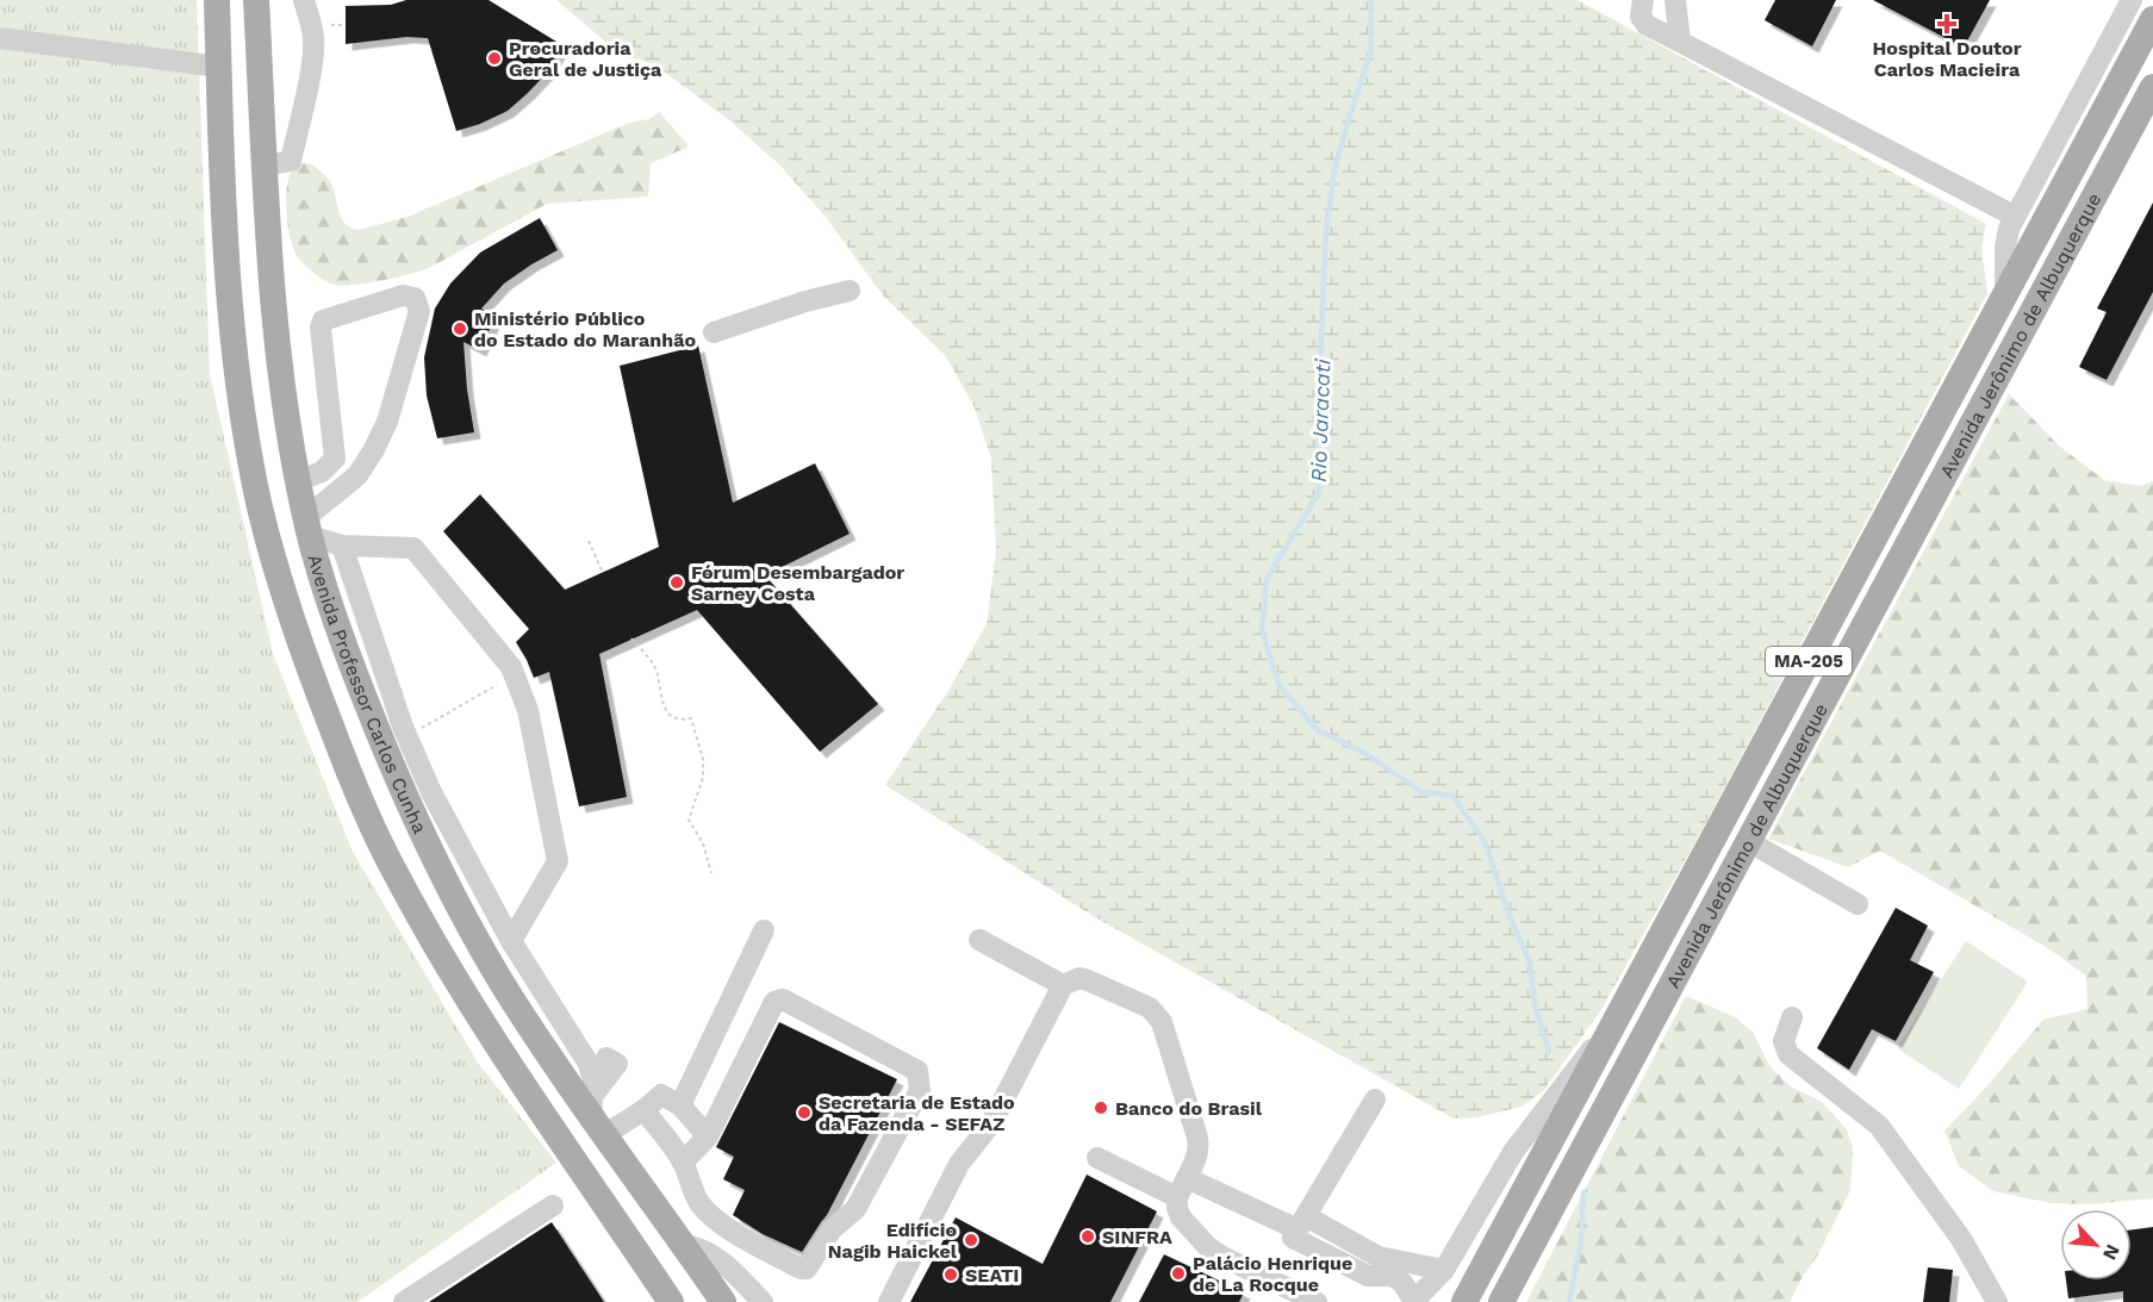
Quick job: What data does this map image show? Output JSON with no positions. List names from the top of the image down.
{
  "streets": {
    "main road": ["Avenida Jerônimo de Albuquerque", "MA-205", "Avenida Professor Carlos Cunha"]
  },
  "water": ["Rio Jaracati"],
  "places": {
    "health": ["Hospital Doutor Carlos Macieira"],
    "other": [
      "Procuradoria Geral de Justiça",
      "Ministério Público do Estado do Maranhão",
      "Fórum Desembargador Sarney Costa",
      "Banco do Brasil",
      "Secretaria de Estado da Fazenda - SEFAZ",
      "SINFRA",
      "Edifício Nagib Haickel",
      "Palácio Henrique de La Rocque",
      "SEATI"
    ]
  },
  "north": "bottom right"
}
